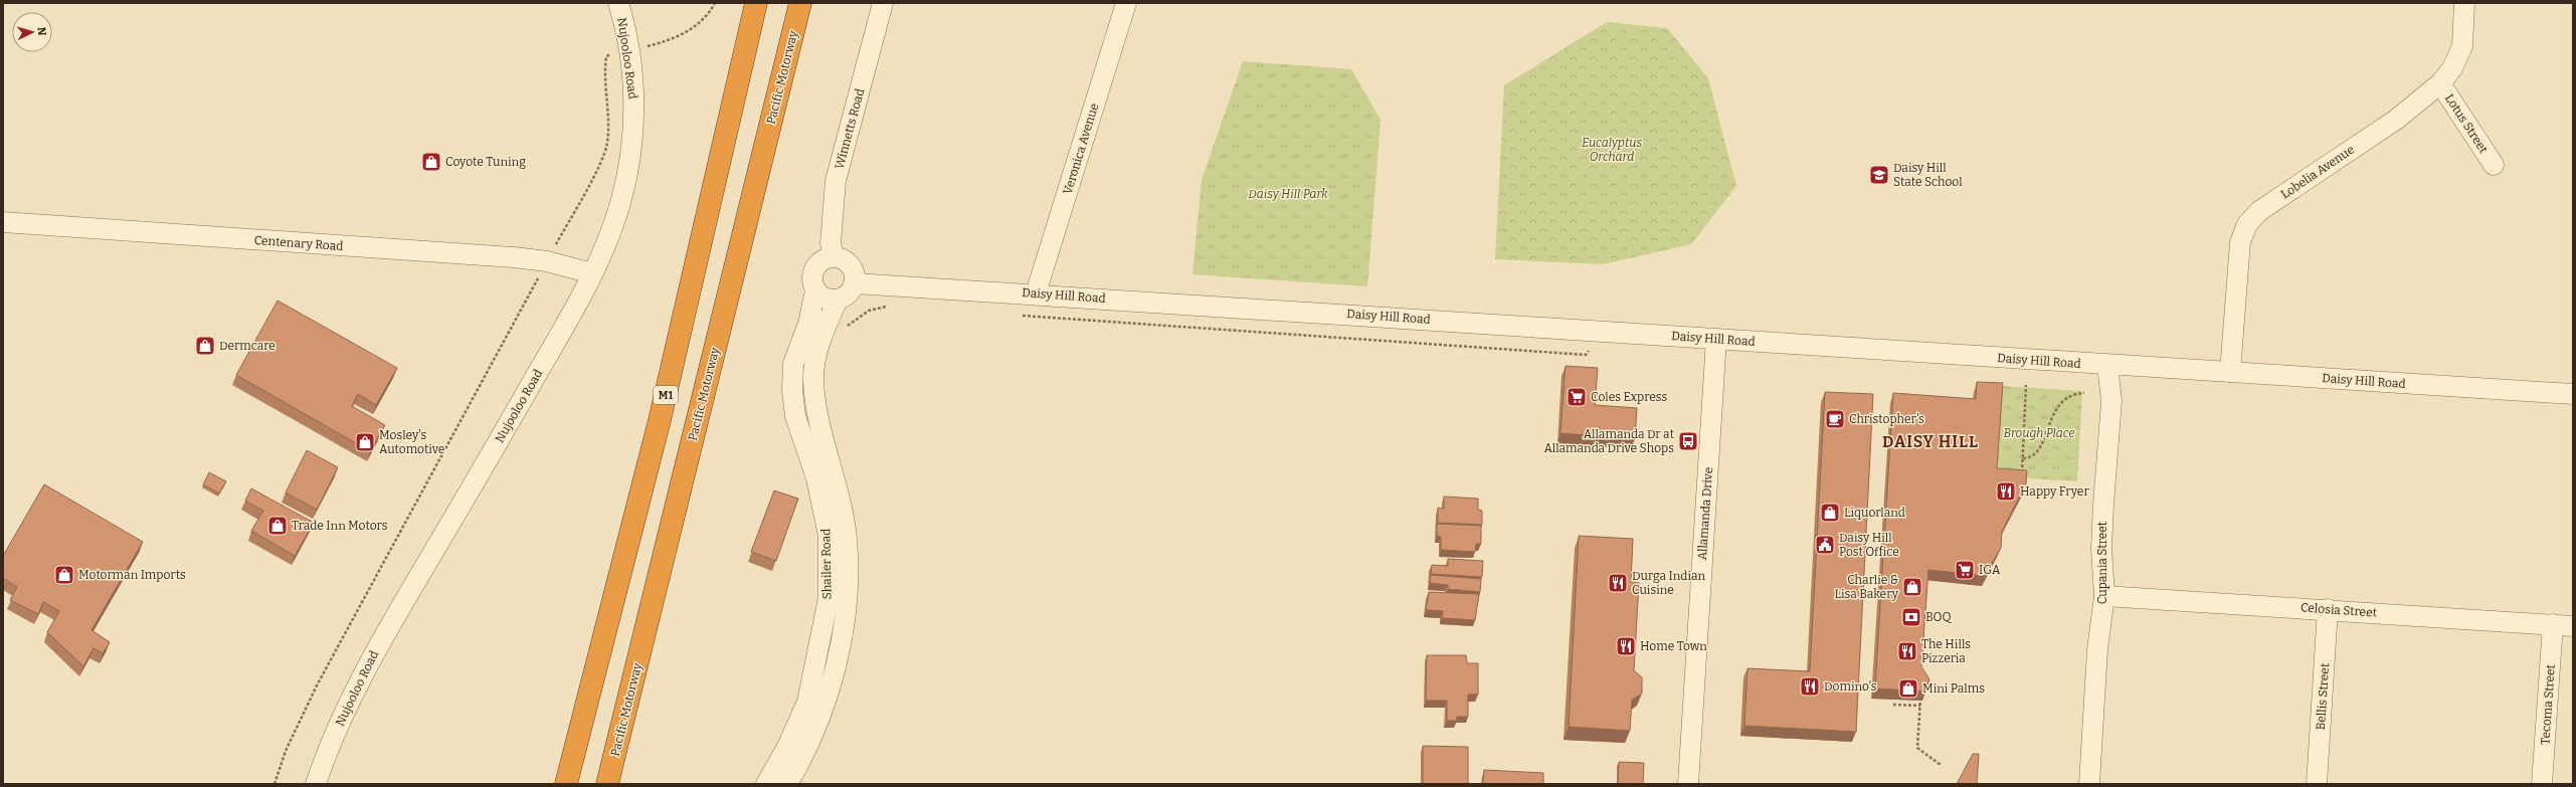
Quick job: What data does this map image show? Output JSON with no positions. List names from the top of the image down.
{
  "streets": {
    "highway": ["Pacific Motorway", "M1"],
    "street": [
      "Nujooloo Road",
      "Lotus Street",
      "Winnetts Road",
      "Veronica Avenue",
      "Lobelia Avenue",
      "Centenary Road",
      "Daisy Hill Road",
      "Allamanda Drive",
      "Cupania Street",
      "Shailer Road",
      "Celosia Street",
      "Bellis Street",
      "Tecoma Street"
    ]
  },
  "crossings": [
    ["Nujooloo Road", "Centenary Road"],
    ["Lotus Street", "Lobelia Avenue"],
    ["Winnetts Road", "Daisy Hill Road"],
    ["Winnetts Road", "Shailer Road"],
    ["Veronica Avenue", "Daisy Hill Road"],
    ["Lobelia Avenue", "Daisy Hill Road"],
    ["Daisy Hill Road", "Allamanda Drive"],
    ["Daisy Hill Road", "Cupania Street"],
    ["Daisy Hill Road", "Shailer Road"],
    ["Cupania Street", "Celosia Street"],
    ["Celosia Street", "Bellis Street"],
    ["Celosia Street", "Tecoma Street"]
  ],
  "districts": ["DAISY HILL"],
  "parks": ["Eucalyptus Orchard", "Daisy Hill Park", "Brough Place"],
  "places": {
    "shop": [
      "Coyote Tuning",
      "Dermcare",
      "Mosley's Automotive",
      "Liquorland",
      "Trade Inn Motors",
      "Motorman Imports",
      "Charlie & Lisa Bakery",
      "Mini Palms"
    ],
    "school or university": ["Daisy Hill State School"],
    "supermarket": ["Coles Express", "IGA"],
    "cafe": ["Christopher's"],
    "bus stop": ["Allamanda Dr at Allamanda Drive Shops"],
    "restaurant": [
      "Happy Fryer",
      "Durga Indian Cuisine",
      "Home Town",
      "The Hills Pizzeria",
      "Domino's"
    ],
    "public building": ["Daisy Hill Post Office"],
    "bank": ["BOQ"]
  },
  "north": "right"
}
